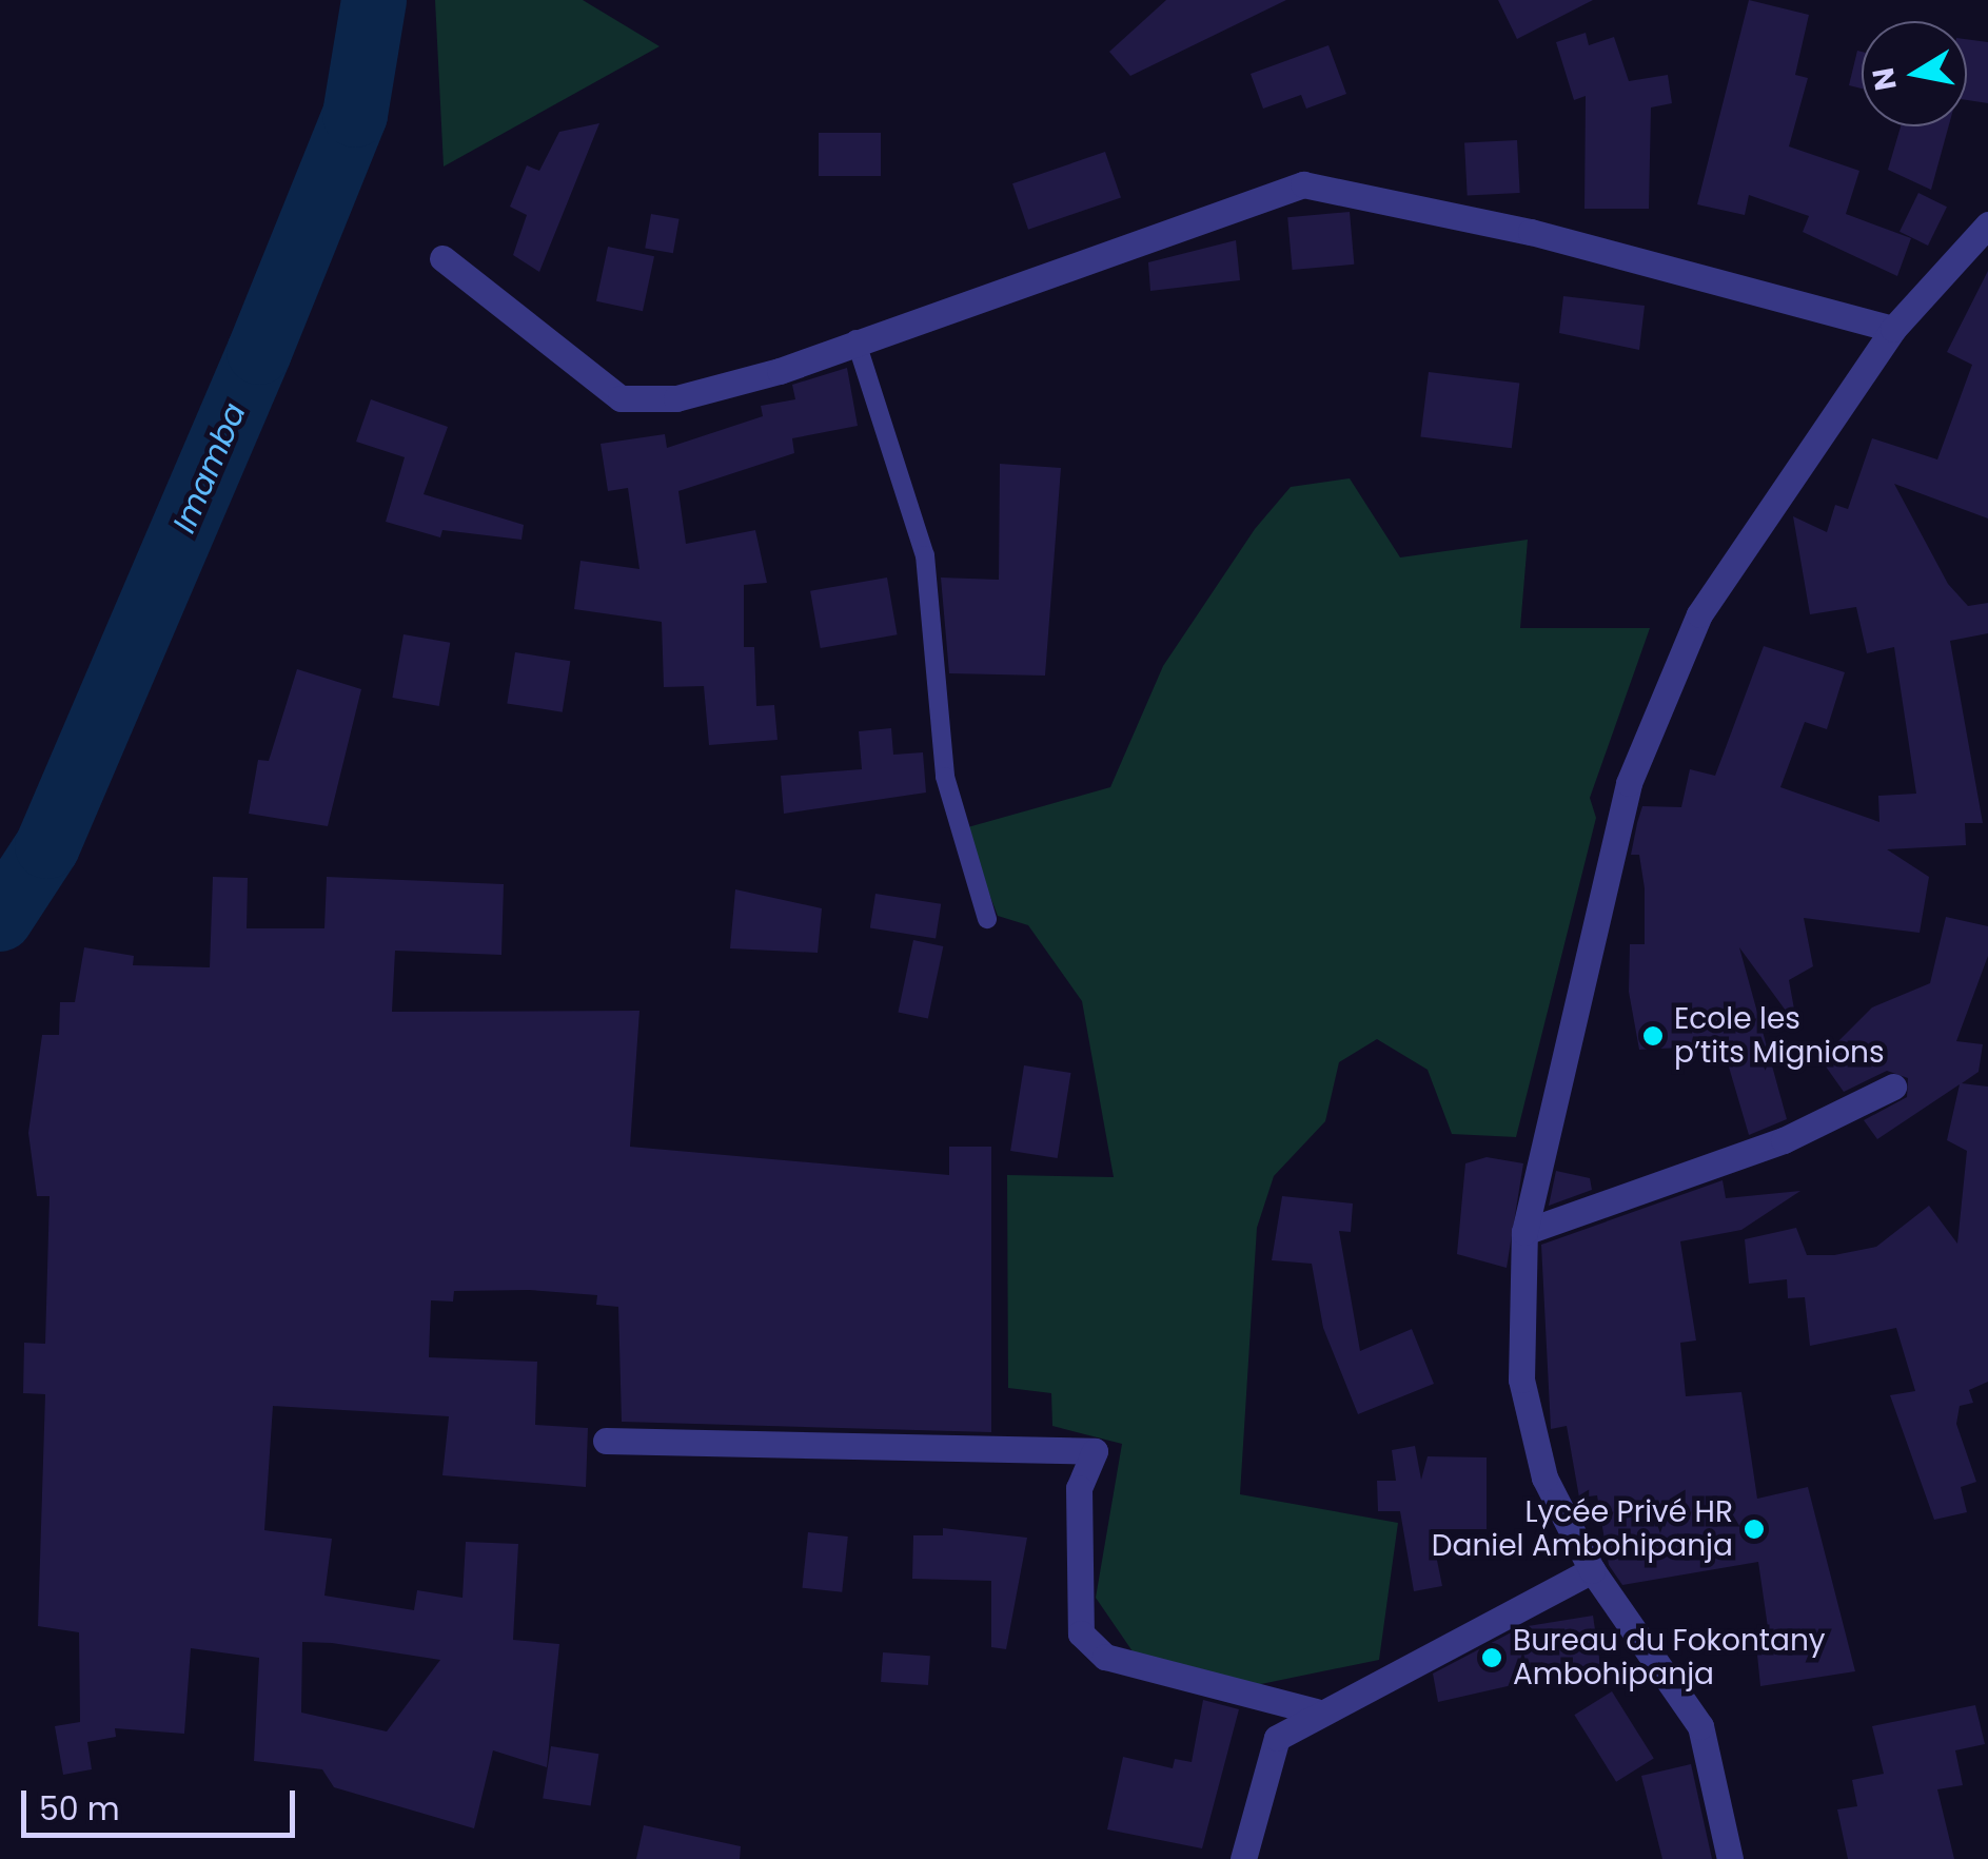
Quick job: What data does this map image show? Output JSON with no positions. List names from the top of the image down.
{
  "water": ["Imamba"],
  "places": ["Ecole les p’tits Mignions", "Lycée Privé HR Daniel Ambohipanja", "Bureau du Fokontany Ambohipanja"],
  "scale_bar": "50 m",
  "north": "left"
}
